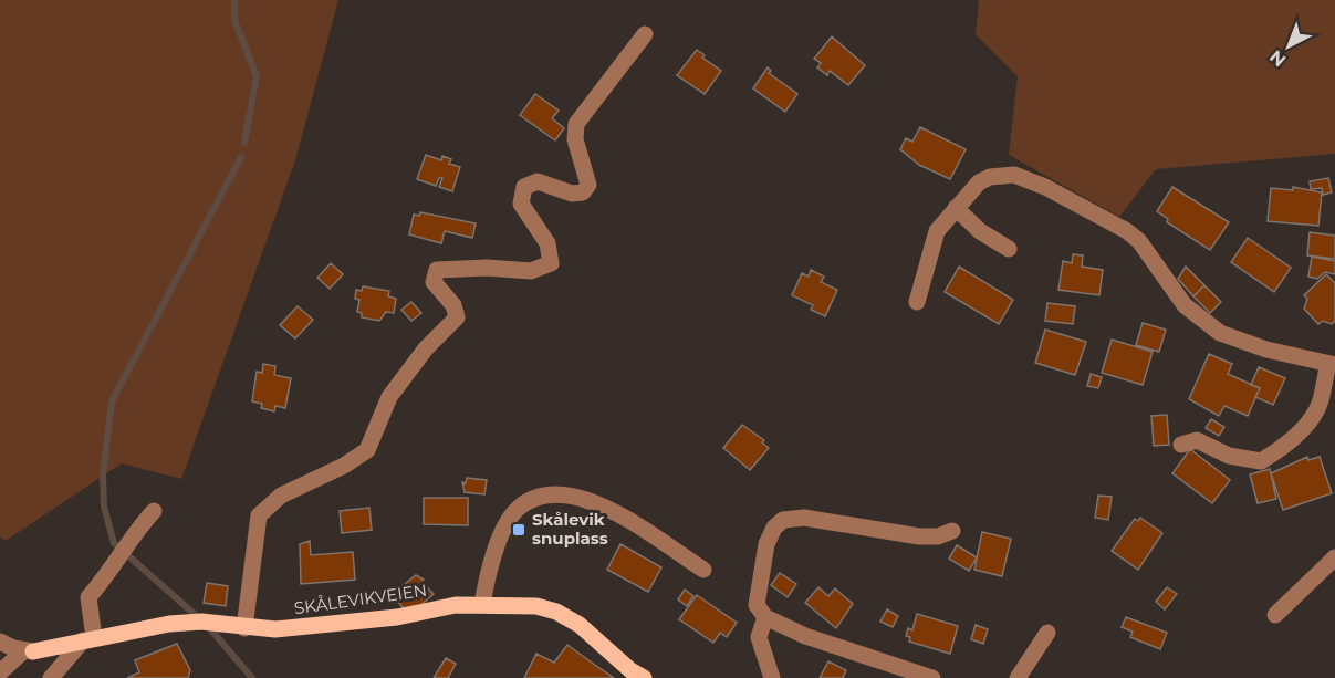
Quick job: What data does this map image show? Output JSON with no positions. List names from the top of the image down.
{
  "streets": {
    "main road": ["SKÅLEVIKVEIEN"]
  },
  "places": {
    "transit": ["Skålevik snuplass"]
  },
  "north": "bottom left"
}
